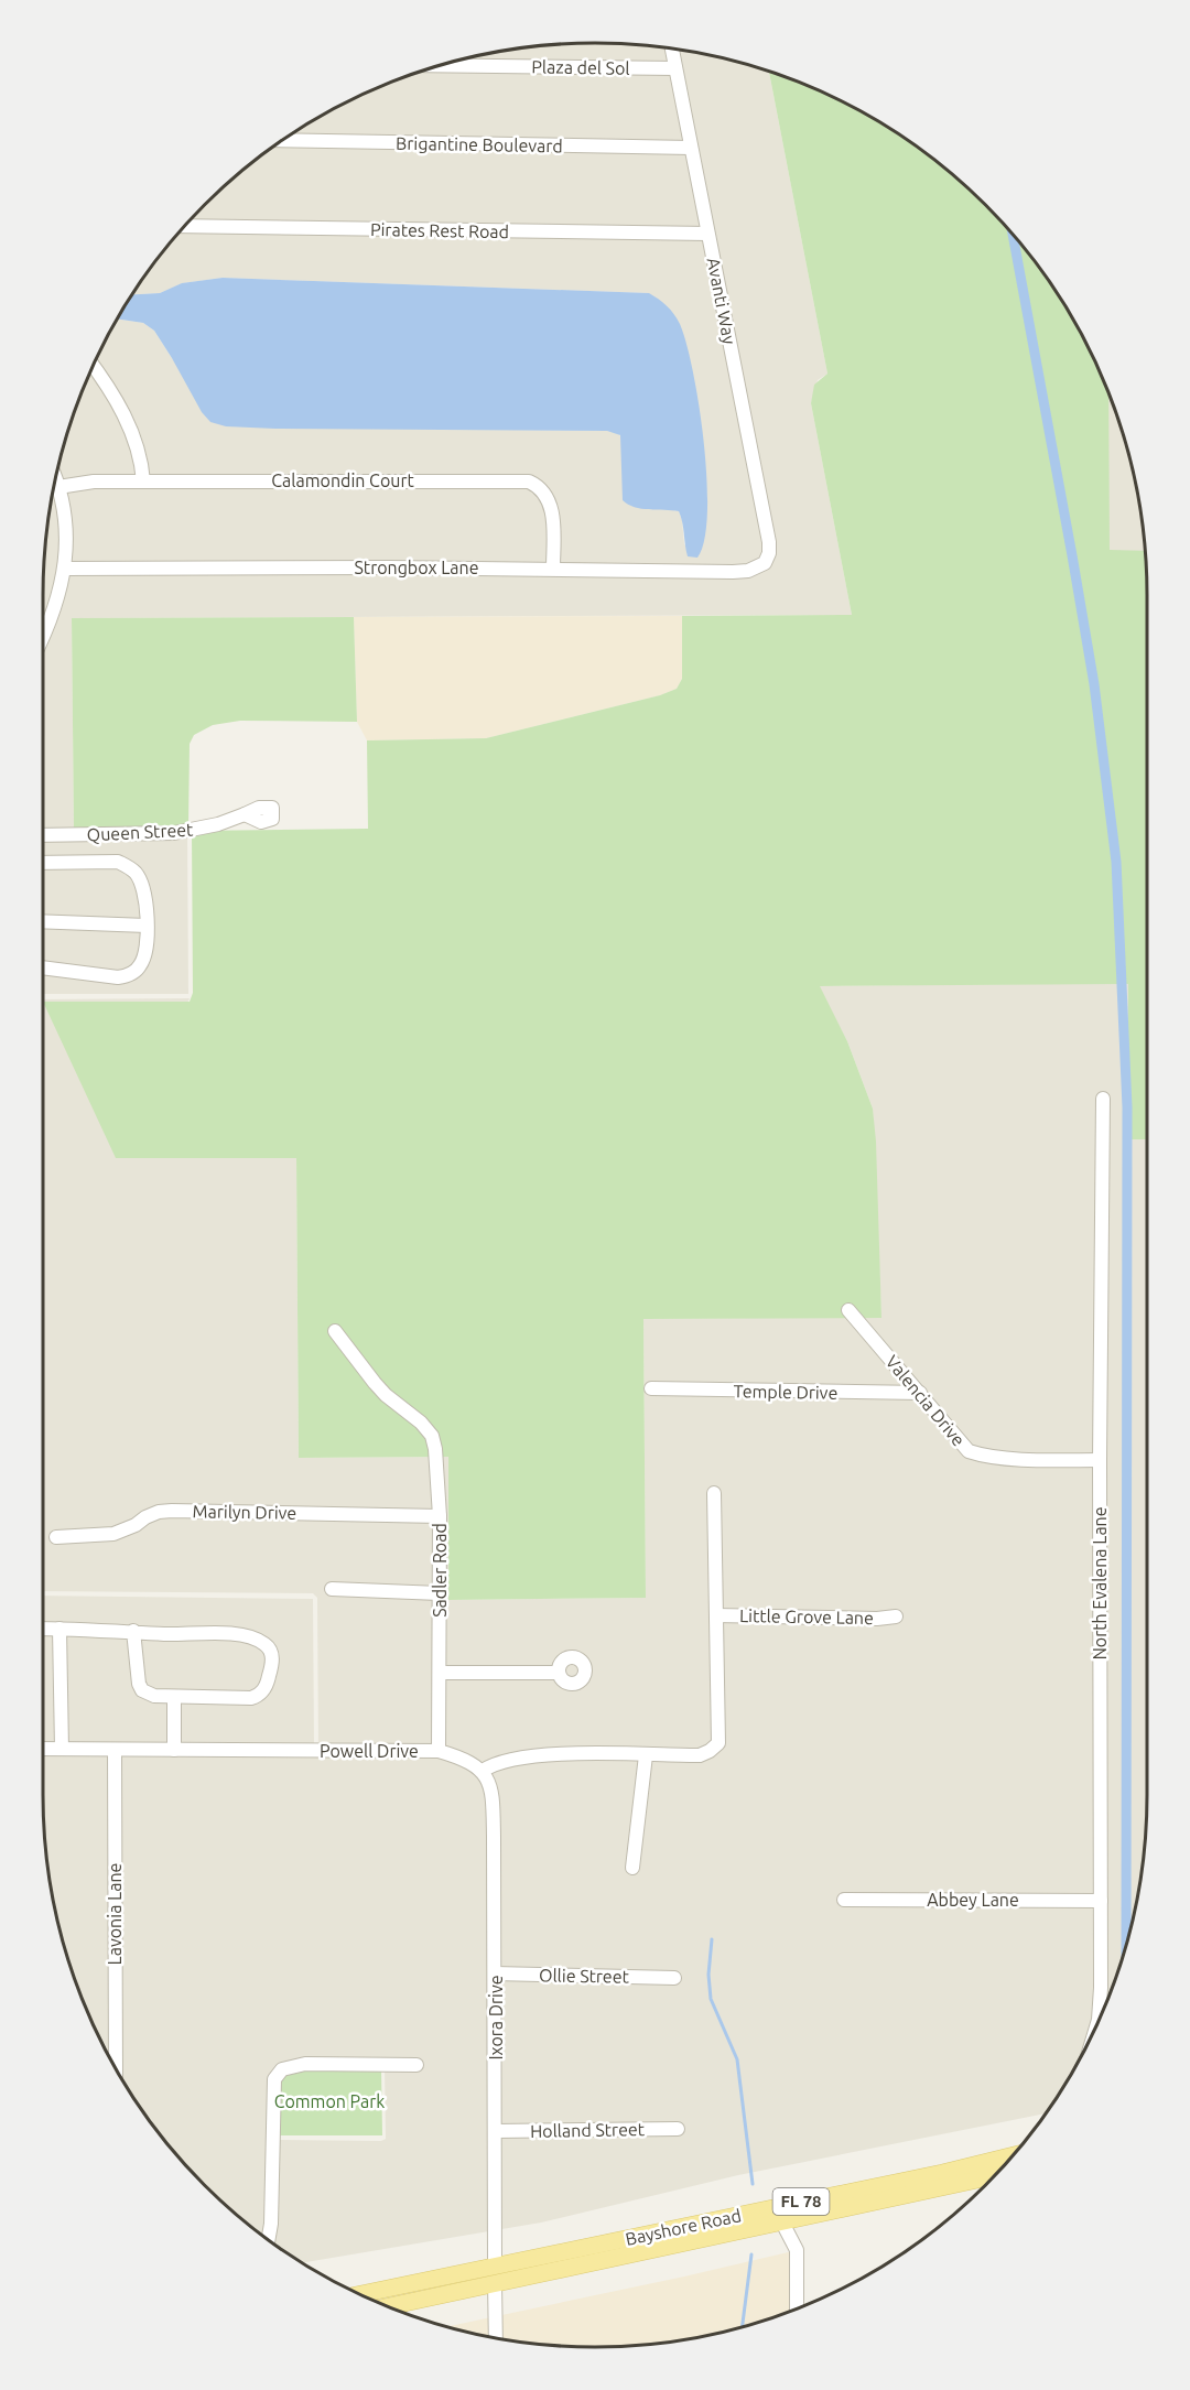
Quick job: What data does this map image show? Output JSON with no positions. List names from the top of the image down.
{
  "streets": {
    "main road": ["FL 78", "Bayshore Road"],
    "street": [
      "Plaza del Sol",
      "Brigantine Boulevard",
      "Pirates Rest Road",
      "Avanti Way",
      "Calamondin Court",
      "Strongbox Lane",
      "Queen Street",
      "Temple Drive",
      "Valencia Drive",
      "Marilyn Drive",
      "Sadler Road",
      "North Evalena Lane",
      "Little Grove Lane",
      "Powell Drive",
      "Abbey Lane",
      "Lavonia Lane",
      "Ollie Street",
      "Ixora Drive",
      "Holland Street"
    ]
  },
  "crossings": [
    ["Plaza del Sol", "Avanti Way"],
    ["Brigantine Boulevard", "Avanti Way"],
    ["Pirates Rest Road", "Avanti Way"],
    ["Avanti Way", "Strongbox Lane"],
    ["Calamondin Court", "Strongbox Lane"],
    ["Temple Drive", "Valencia Drive"],
    ["Valencia Drive", "North Evalena Lane"],
    ["Marilyn Drive", "Sadler Road"],
    ["Sadler Road", "Powell Drive"],
    ["North Evalena Lane", "Abbey Lane"],
    ["Powell Drive", "Lavonia Lane"],
    ["Powell Drive", "Ixora Drive"],
    ["Ollie Street", "Ixora Drive"],
    ["Ixora Drive", "Holland Street"],
    ["Ixora Drive", "Bayshore Road"]
  ],
  "parks": ["Common Park"]
}
